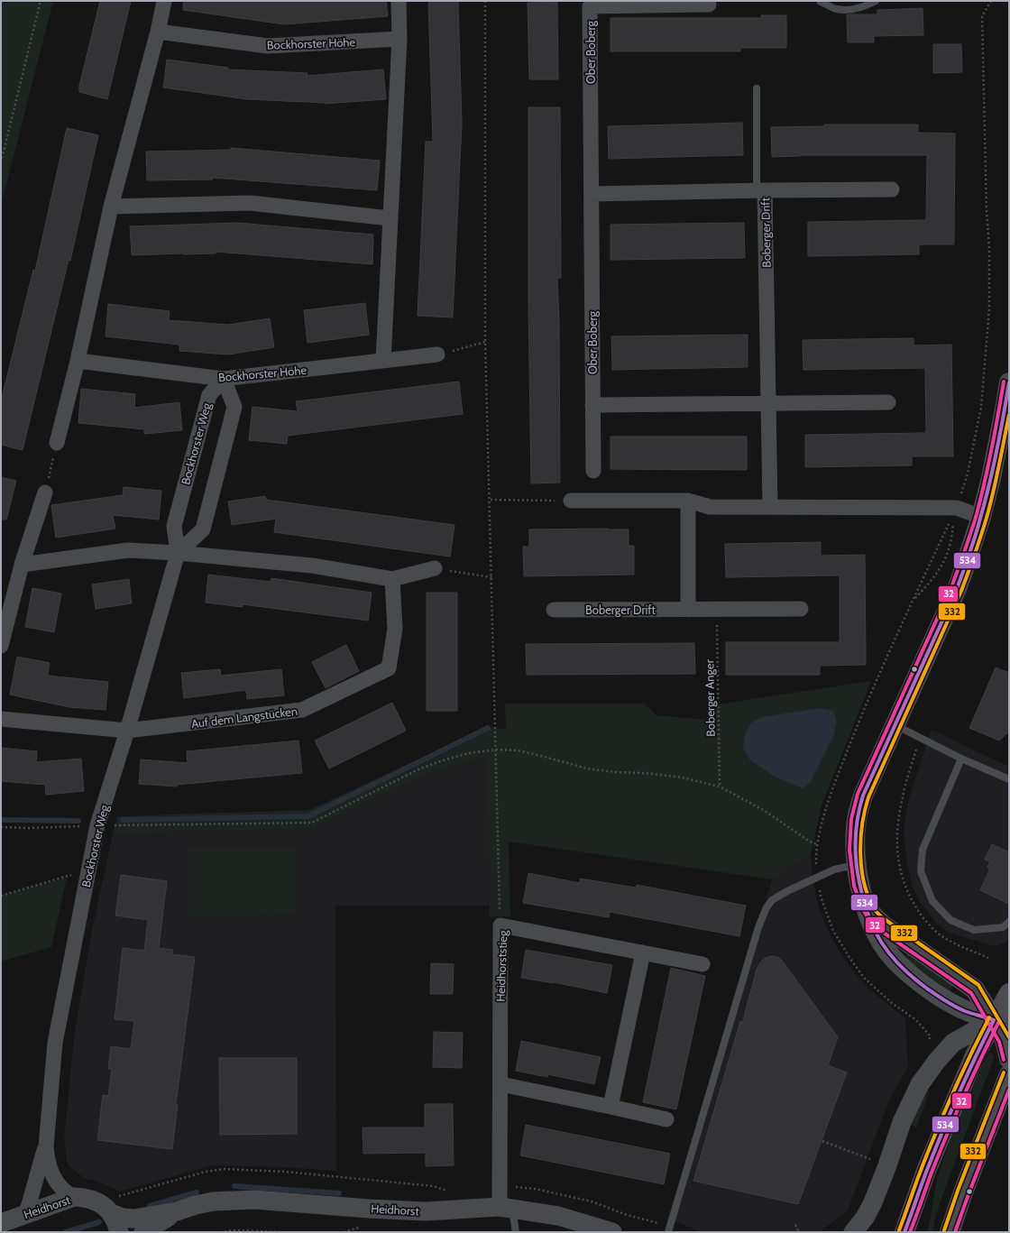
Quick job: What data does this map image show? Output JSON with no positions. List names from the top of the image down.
{
  "streets": {
    "street": [
      "Bockhorster Höhe",
      "Ober Boberg",
      "Boberger Drift",
      "Bockhorster Weg",
      "Auf dem Langstücken",
      "Heidhorststieg",
      "Heidhorst"
    ],
    "path": ["Boberger Anger"]
  },
  "crossings": [
    ["Bockhorster Höhe", "Bockhorster Weg"],
    ["Boberger Drift", "Boberger Anger"],
    ["Bockhorster Weg", "Auf dem Langstücken"],
    ["Bockhorster Weg", "Heidhorst"],
    ["Heidhorststieg", "Heidhorst"]
  ],
  "lines": ["transit line 32", "transit line 534", "transit line 332"]
}
